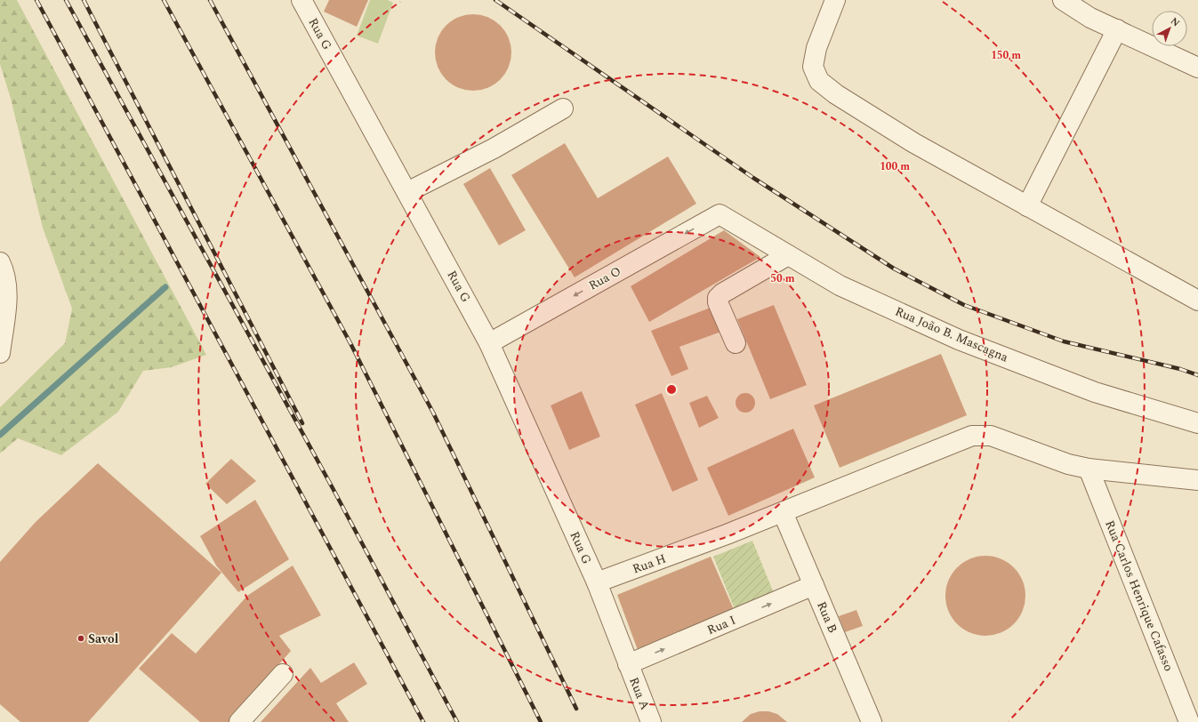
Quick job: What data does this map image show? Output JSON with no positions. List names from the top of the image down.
{
  "streets": {
    "street": [
      "Rua G",
      "Rua O",
      "Rua João B. Mascagna",
      "Rua H",
      "Rua Carlos Henrique Cafasso",
      "Rua B",
      "Rua I",
      "Rua A"
    ]
  },
  "crossings": [
    ["Rua G", "Rua O"],
    ["Rua G", "Rua H"],
    ["Rua O", "Rua João B. Mascagna"],
    ["Rua H", "Rua Carlos Henrique Cafasso"],
    ["Rua H", "Rua B"],
    ["Rua B", "Rua I"],
    ["Rua I", "Rua A"]
  ],
  "one_way": ["Rua I"],
  "places": ["Savol"],
  "north": "top right",
  "rings": ["150 m", "100 m", "50 m"]
}
